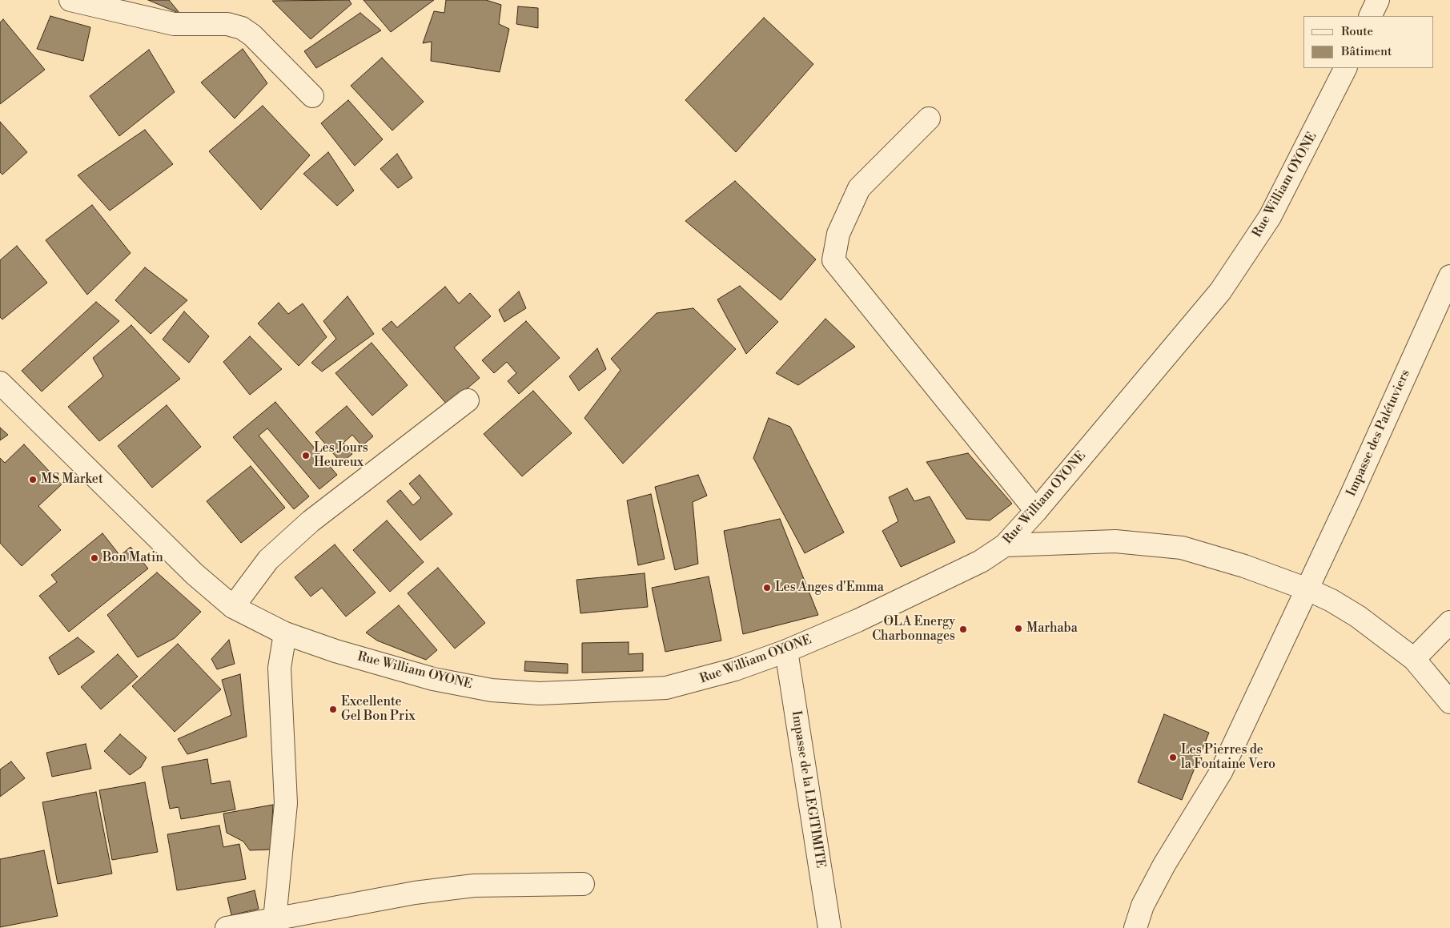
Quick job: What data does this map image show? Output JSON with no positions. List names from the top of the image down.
{
  "streets": {
    "street": ["Rue William OYONE", "Impasse des Palétuviers", "Impasse de la LEGITIMITE"]
  },
  "crossings": [
    ["Rue William OYONE", "Impasse de la LEGITIMITE"]
  ],
  "places": [
    "Les Jours Heureux",
    "MS Market",
    "Bon Matin",
    "Les Anges d'Emma",
    "Marhaba",
    "OLA Energy Charbonnages",
    "Excellente Gel Bon Prix",
    "Les Pierres de la Fontaine Vero"
  ],
  "legend": ["Route", "Bâtiment"]
}
